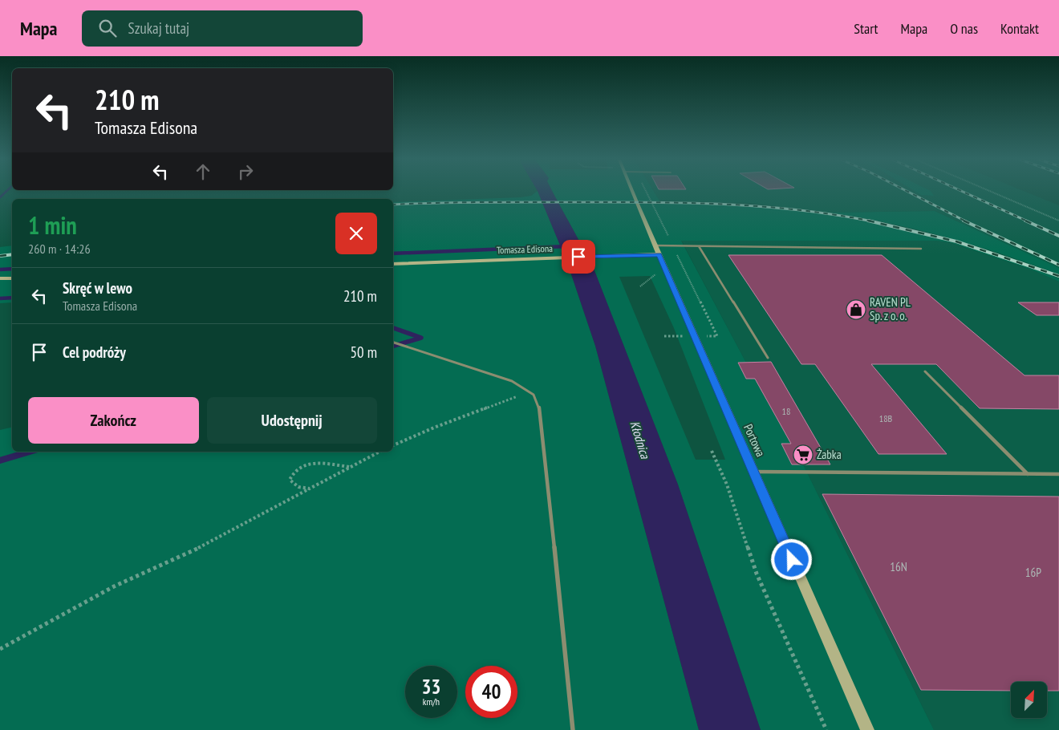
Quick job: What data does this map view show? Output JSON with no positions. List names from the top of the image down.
{
  "streets": {
    "street": ["Tomasza Edisona", "Portowa"]
  },
  "crossings": [
    ["Tomasza Edisona", "Portowa"]
  ],
  "water": ["Kłodnica"],
  "places": {
    "shop": ["RAVEN PL Sp. z o. o."],
    "supermarket": ["Żabka"]
  },
  "house_numbers": [
    "18",
    "18B",
    "16N",
    "16P"
  ],
  "north": "top right",
  "page": {
    "header": "Mapa",
    "search": "Szukaj tutaj",
    "nav": [
      "Start",
      "Mapa",
      "O nas",
      "Kontakt"
    ],
    "turn": ["210 m", "Tomasza Edisona"],
    "heading": ["1 min", "260 m · 14:26"],
    "list": [
      {
        "name": "Skręć w lewo",
        "note": "Tomasza Edisona",
        "value": "210 m"
      },
      {
        "name": "Cel podróży",
        "value": "50 m"
      }
    ],
    "buttons": ["Zakończ", "Udostępnij"],
    "speed": "33 km/h",
    "limit": "40"
  }
}
